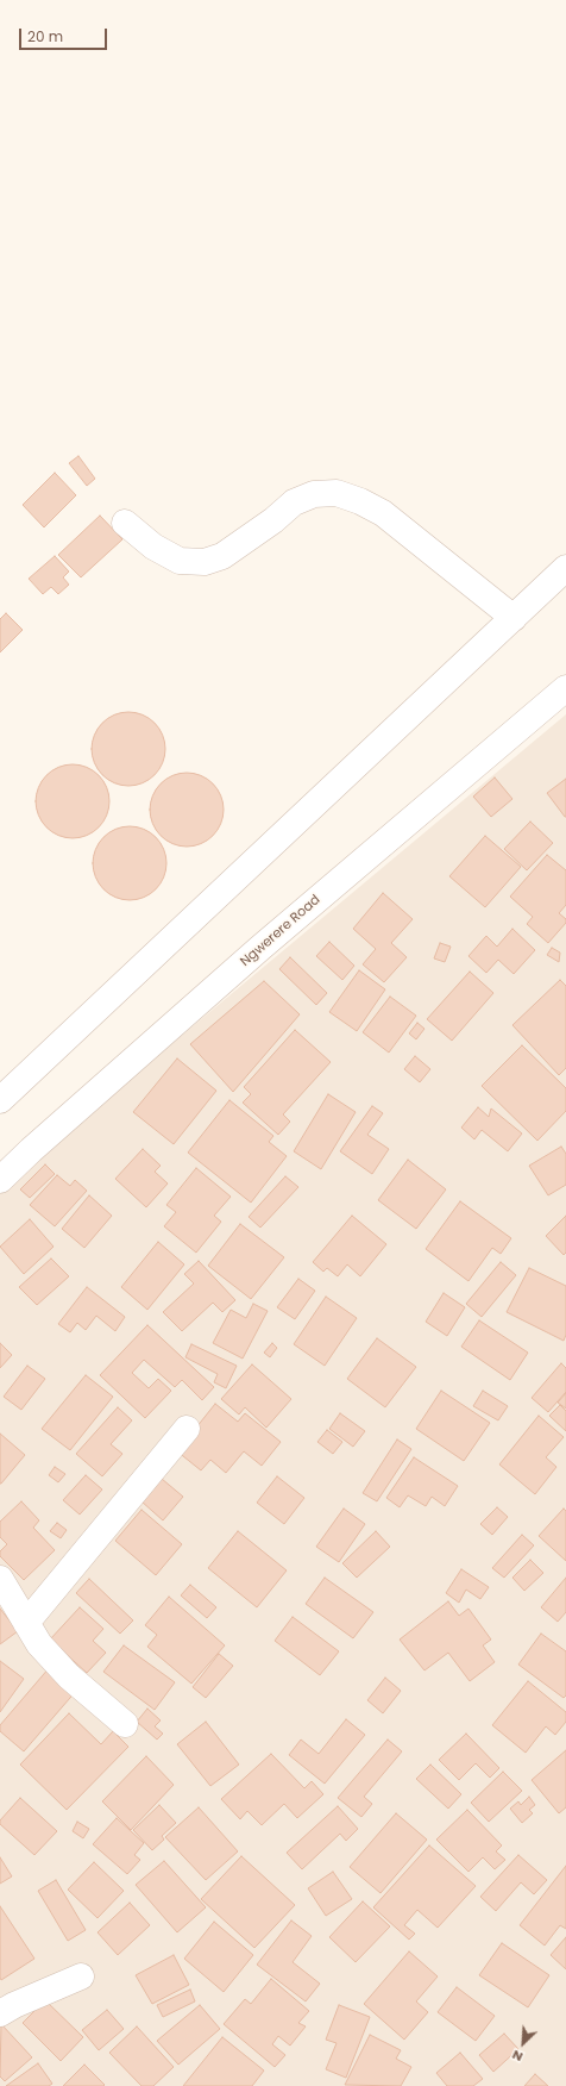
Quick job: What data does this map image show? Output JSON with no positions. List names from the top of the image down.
{
  "streets": {
    "street": ["Ngwerere Road"]
  },
  "scale_bar": "20 m",
  "north": "bottom left"
}
